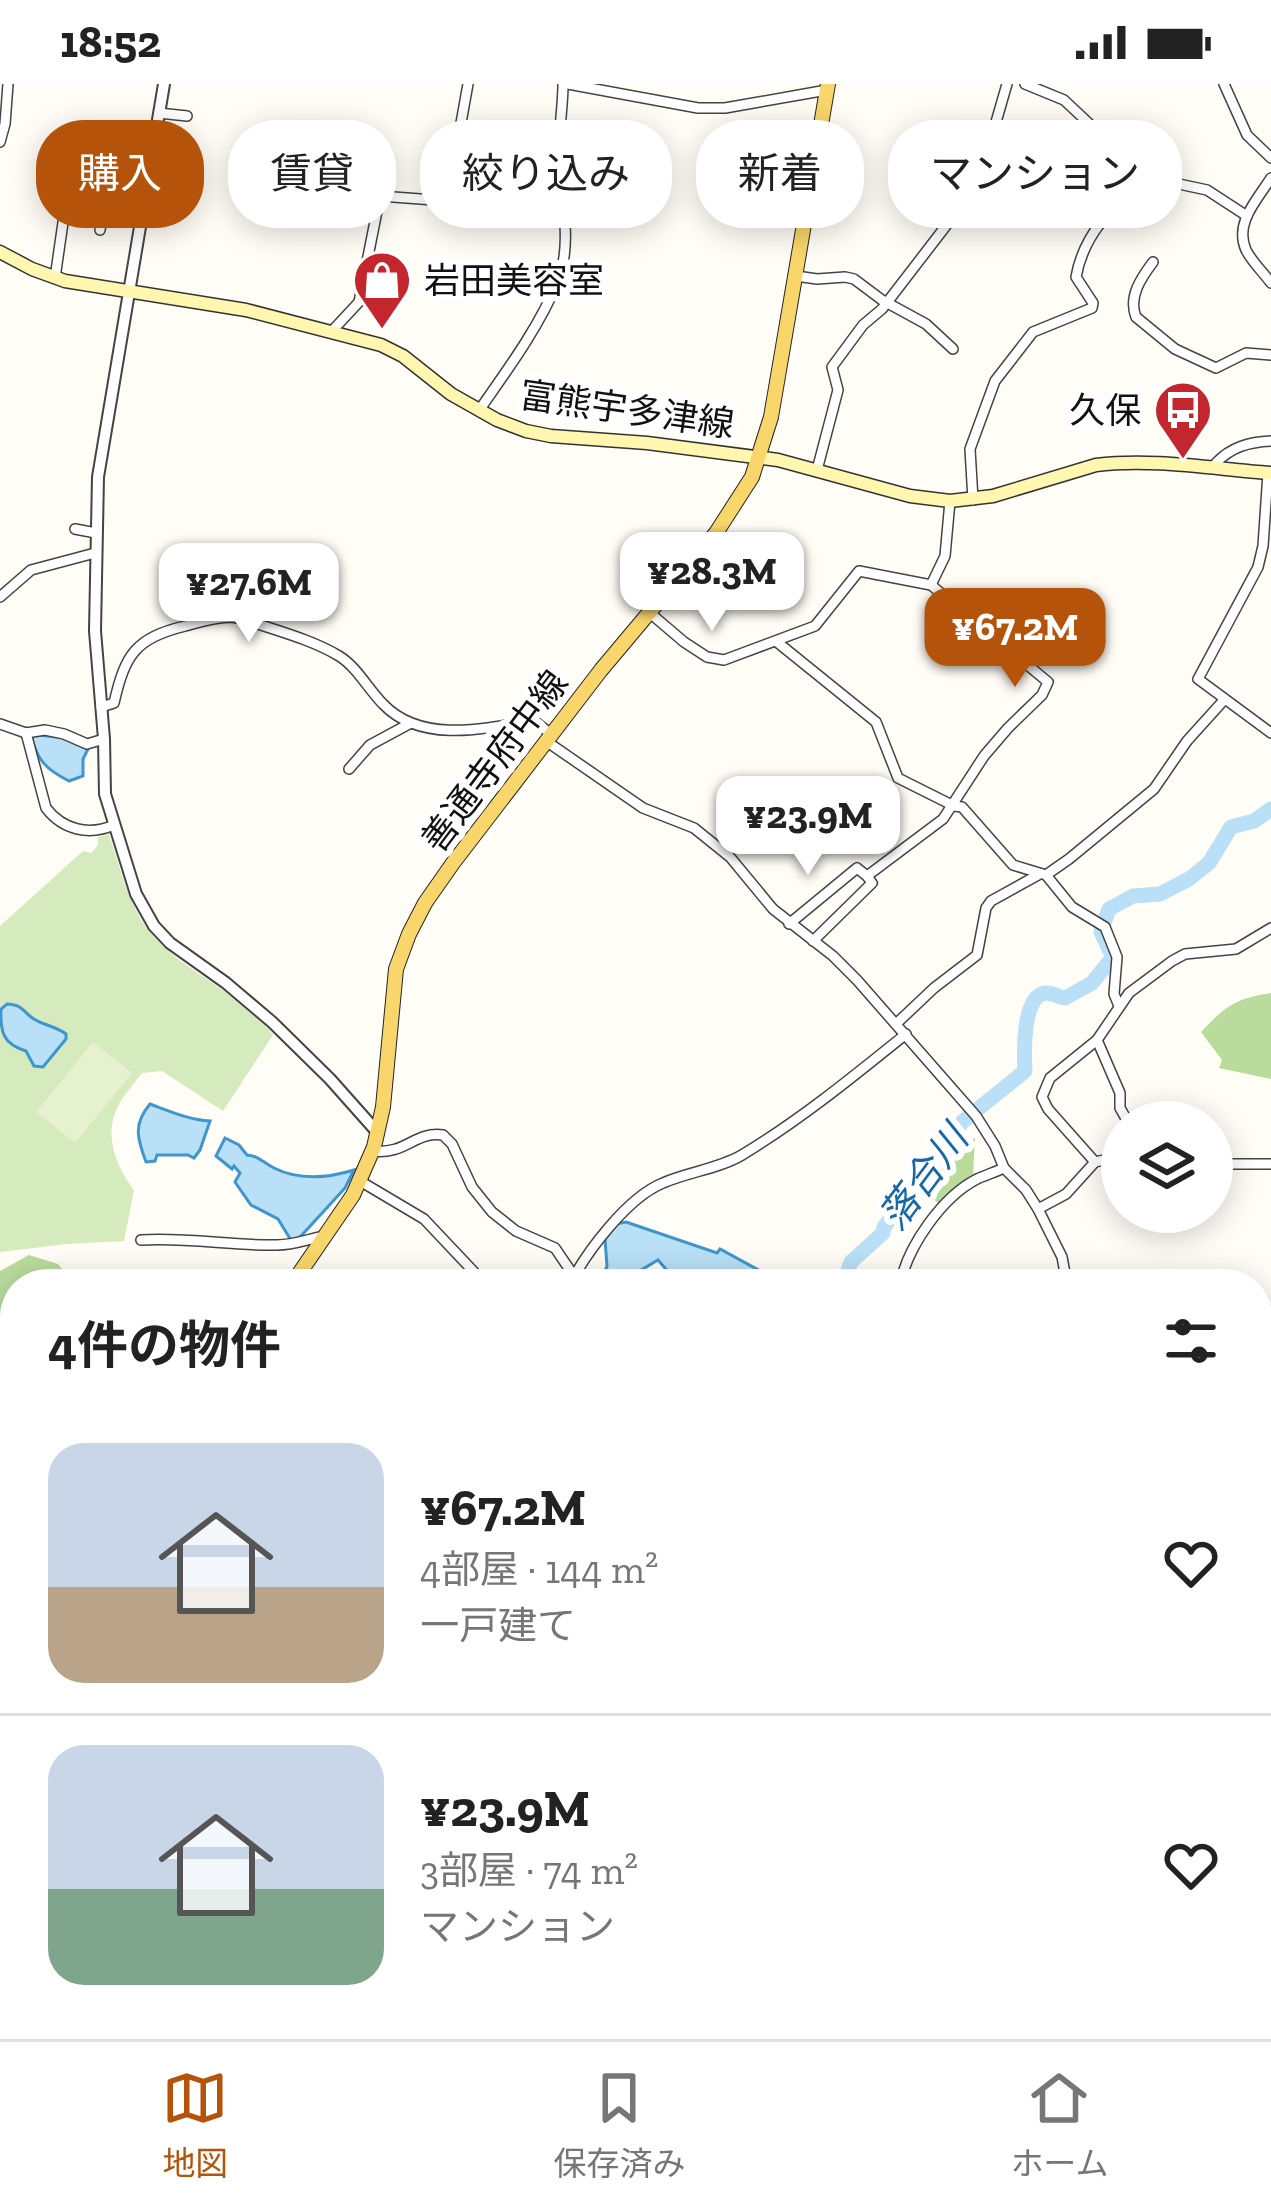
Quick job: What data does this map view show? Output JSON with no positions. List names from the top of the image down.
{
  "streets": {
    "main road": ["富熊宇多津線", "善通寺府中線"]
  },
  "crossings": [
    ["富熊宇多津線", "善通寺府中線"]
  ],
  "water": ["落合川"],
  "places": {
    "shop": ["岩田美容室"],
    "bus stop": ["久保"]
  },
  "page": {
    "status": "18:52",
    "chip": [
      "購入",
      "賃貸",
      "絞り込み",
      "新着",
      "マンション"
    ],
    "price": [
      "¥28.3M",
      "¥27.6M",
      "¥67.2M",
      "¥23.9M"
    ],
    "heading": "4件の物件",
    "list": [
      {
        "name": "¥67.2M",
        "note": "4部屋 · 144 m² · 一戸建て"
      },
      {
        "name": "¥23.9M",
        "note": "3部屋 · 74 m² · マンション"
      }
    ],
    "tabs": ["地図", "保存済み", "ホーム"]
  }
}
